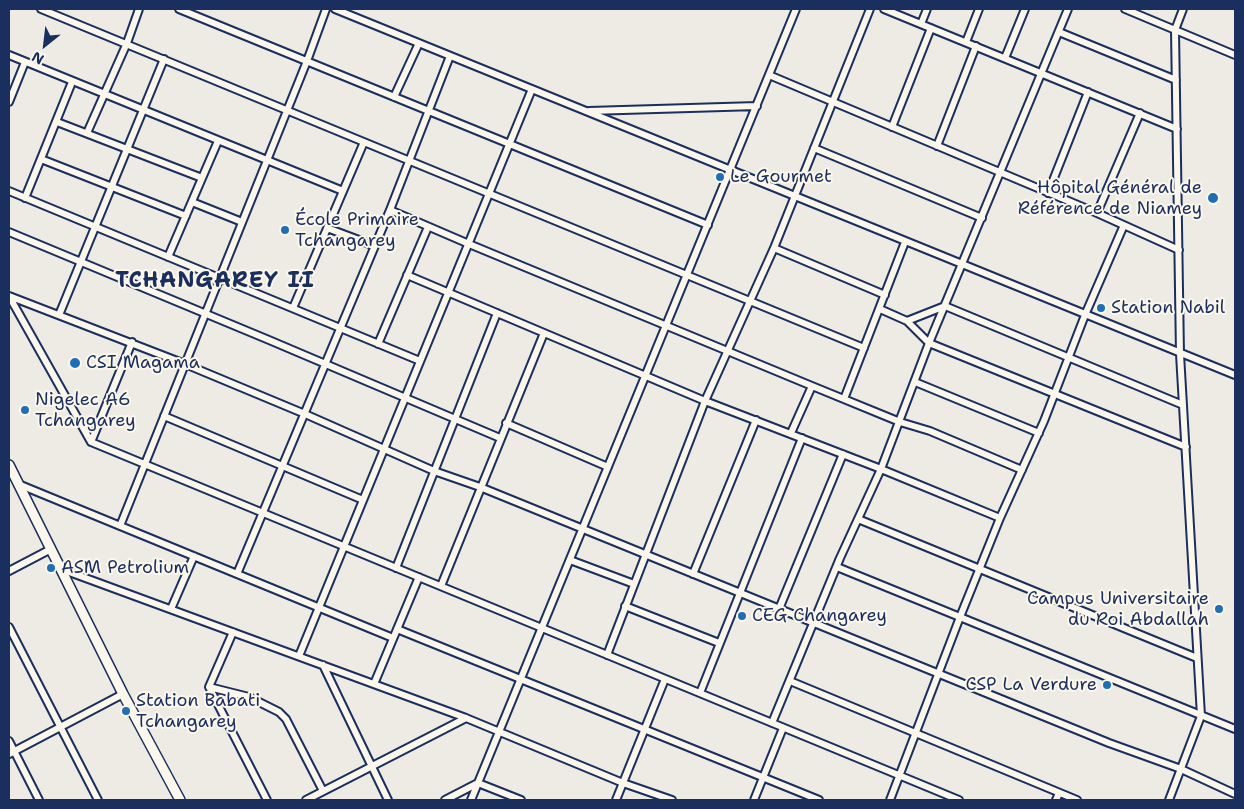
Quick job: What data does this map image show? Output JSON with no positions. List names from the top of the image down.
{
  "districts": ["TCHANGAREY II"],
  "places": [
    "Le Gourmet",
    "Hôpital Général de Référence de Niamey",
    "École Primaire Tchangarey",
    "Station Nabil",
    "CSI Magama",
    "Nigelec A6 Tchangarey",
    "ASM Petrolium",
    "Campus Universitaire du Roi Abdallah",
    "CEG Changarey",
    "CSP La Verdure",
    "Station Babati Tchangarey"
  ],
  "north": "bottom left"
}
